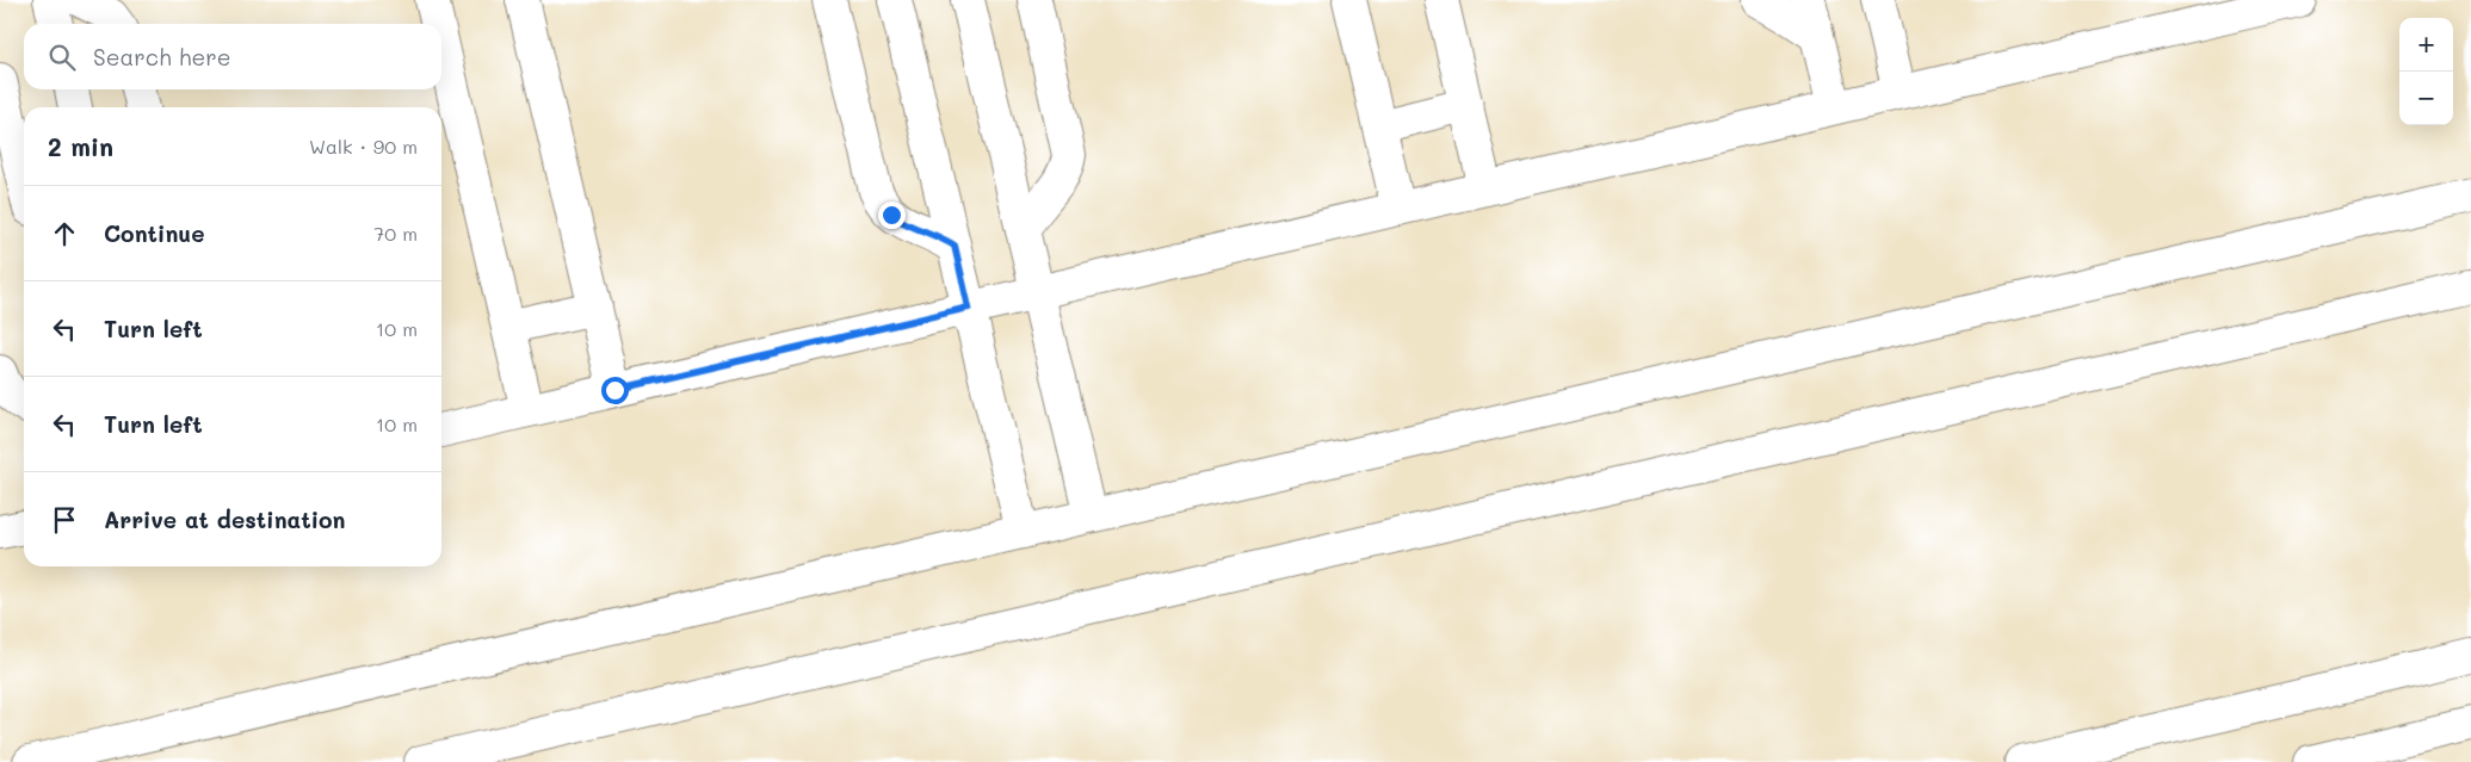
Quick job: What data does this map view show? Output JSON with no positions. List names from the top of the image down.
{
  "page": {
    "map_buttons": ["+", "−"],
    "search": "Search here",
    "heading": ["2 min", "Walk · 90 m"],
    "list": [
      ["Continue", "70 m"],
      ["Turn left", "10 m"],
      ["Turn left", "10 m"],
      "Arrive at destination"
    ]
  }
}
